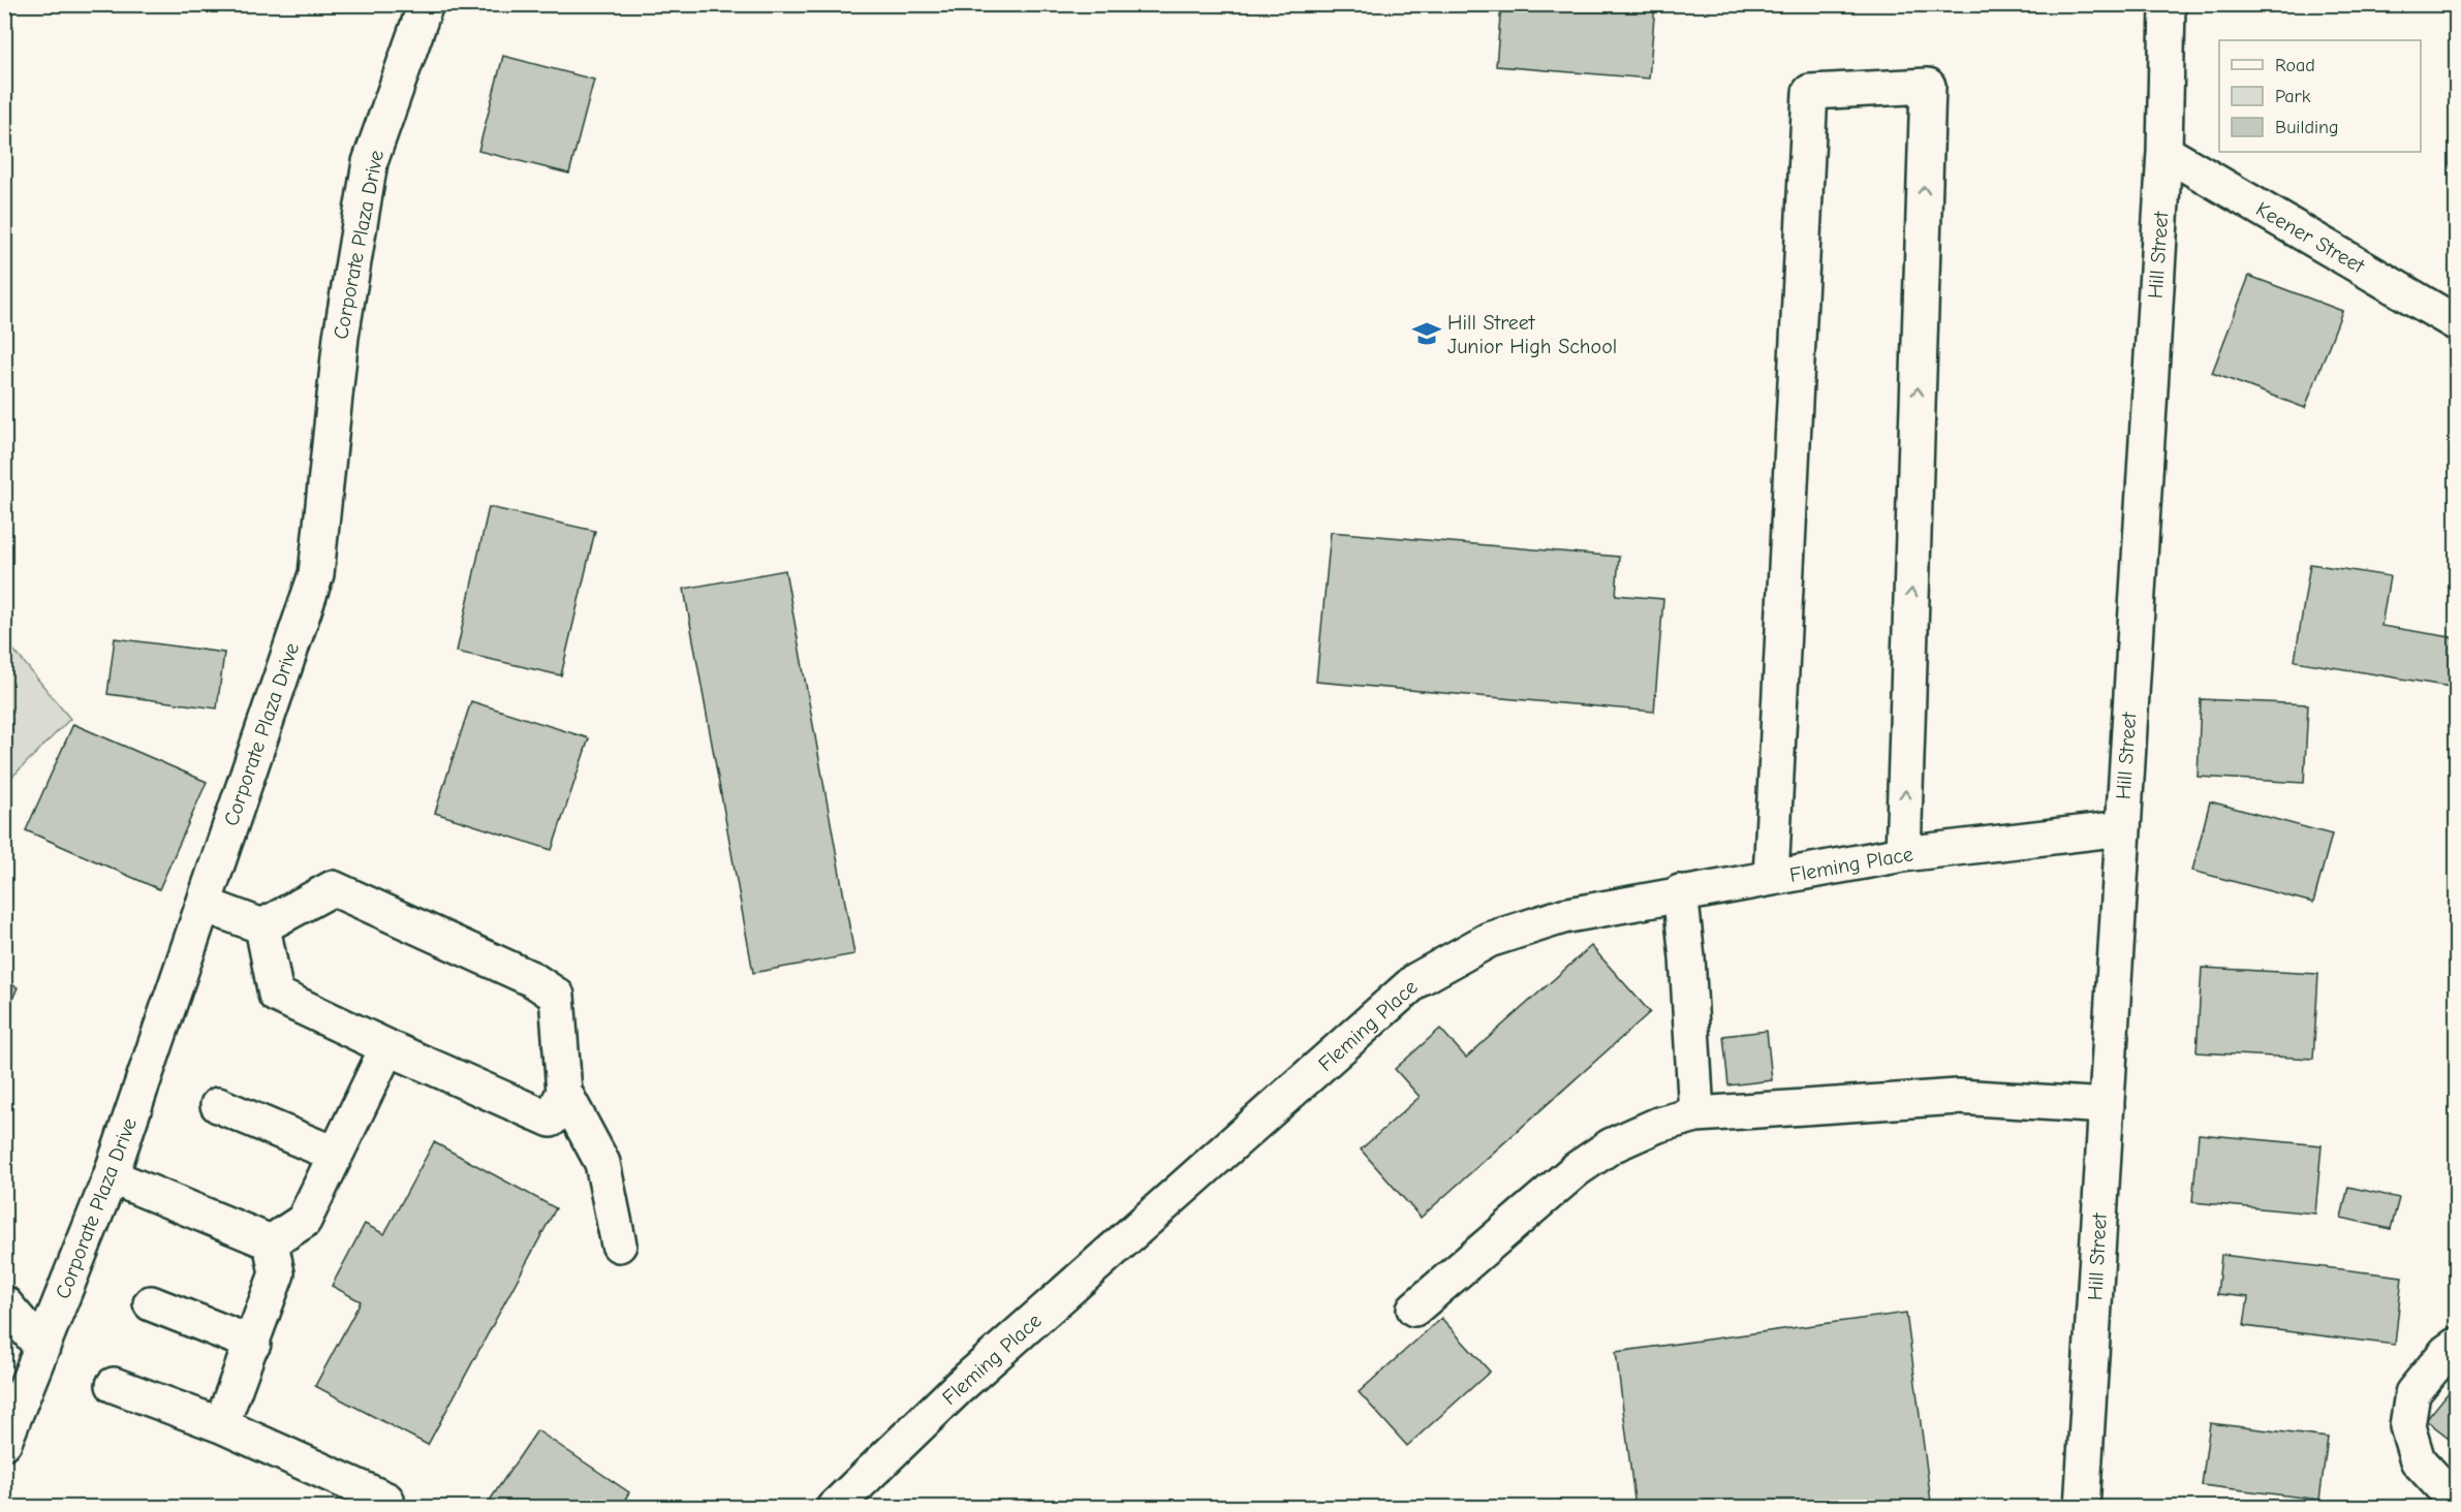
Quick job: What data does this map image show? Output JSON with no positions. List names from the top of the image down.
{
  "streets": {
    "street": [
      "Keener Street",
      "Corporate Plaza Drive",
      "Hill Street",
      "Fleming Place"
    ]
  },
  "crossings": [
    ["Keener Street", "Hill Street"],
    ["Hill Street", "Fleming Place"]
  ],
  "places": {
    "school or university": ["Hill Street Junior High School"]
  },
  "legend": ["Road", "Park", "Building"]
}
